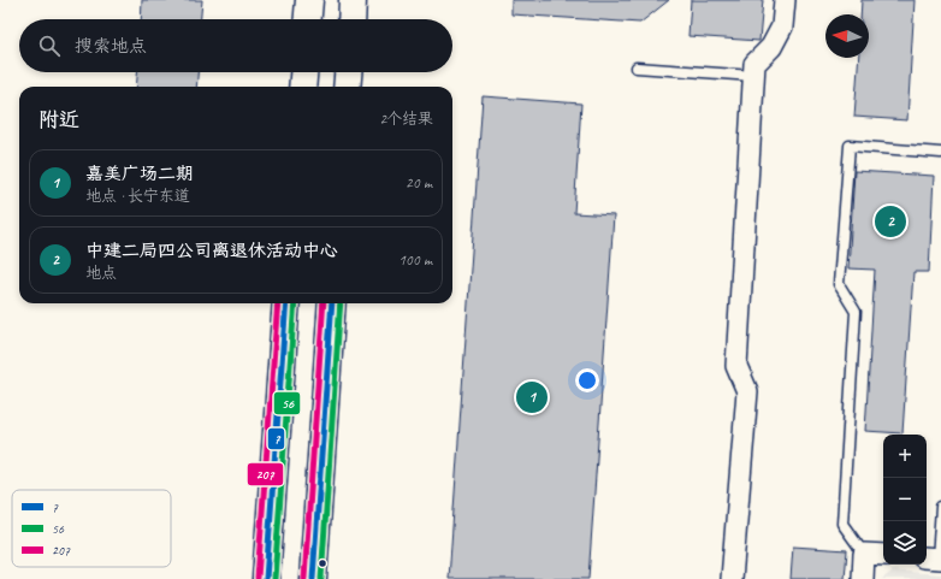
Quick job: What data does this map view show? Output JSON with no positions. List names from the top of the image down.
{
  "lines": ["transit line 7", "transit line 56", "transit line 207"],
  "legend": ["7", "56", "207"],
  "north": "left",
  "page": {
    "search": "搜索地点",
    "heading": ["附近", "2个结果"],
    "list": [
      {
        "mark": "1",
        "name": "嘉美广场二期",
        "note": "地点 · 长宁东道",
        "value": "20 m"
      },
      {
        "mark": "2",
        "name": "中建二局四公司离退休活动中心",
        "note": "地点",
        "value": "100 m"
      }
    ],
    "pins": ["2", "1"],
    "map_buttons": ["+", "−"]
  }
}
